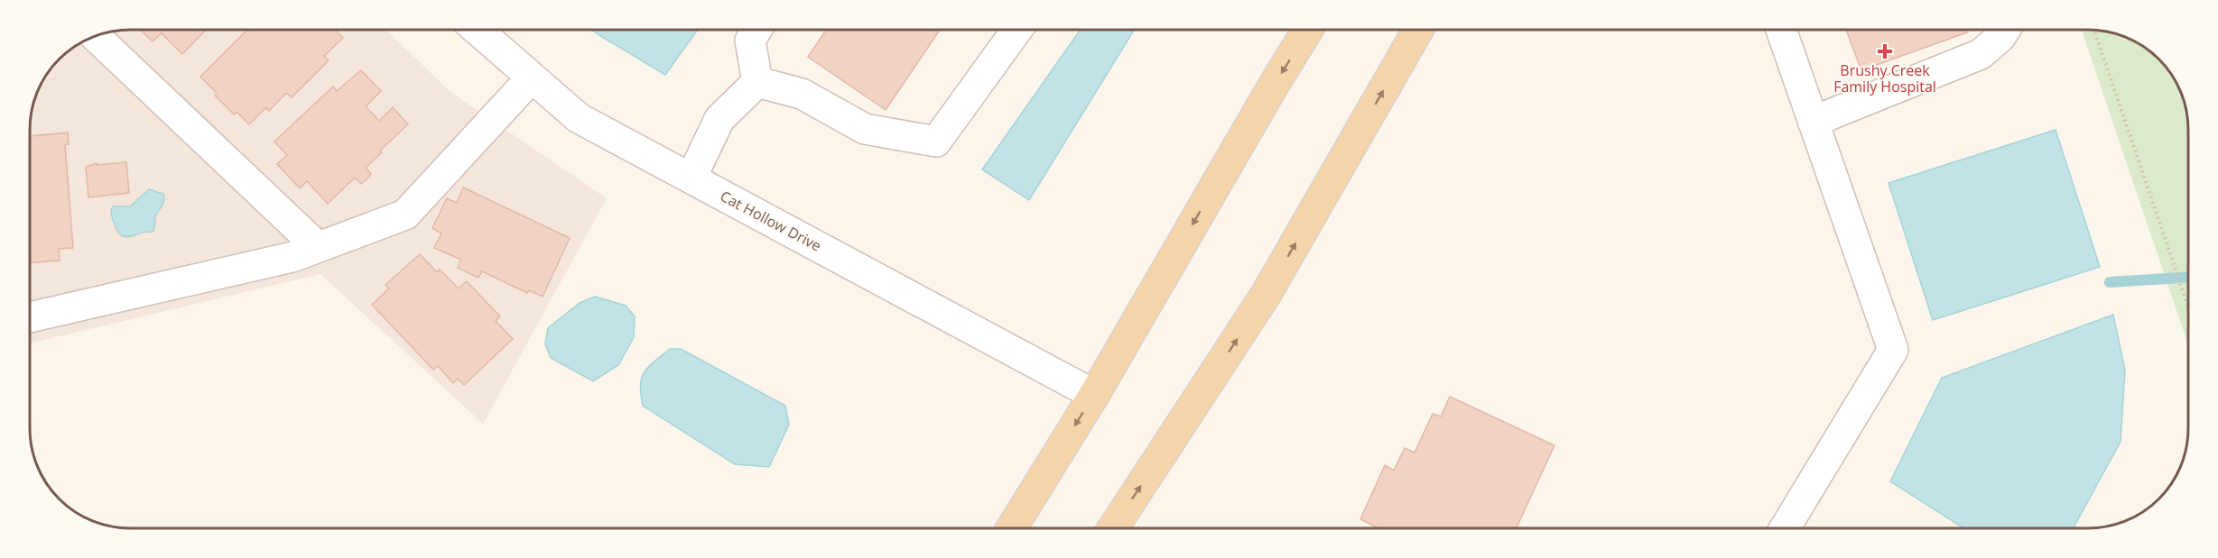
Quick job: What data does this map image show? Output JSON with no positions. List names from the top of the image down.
{
  "streets": {
    "street": ["Cat Hollow Drive"]
  },
  "places": {
    "health": ["Brushy Creek Family Hospital"]
  }
}
